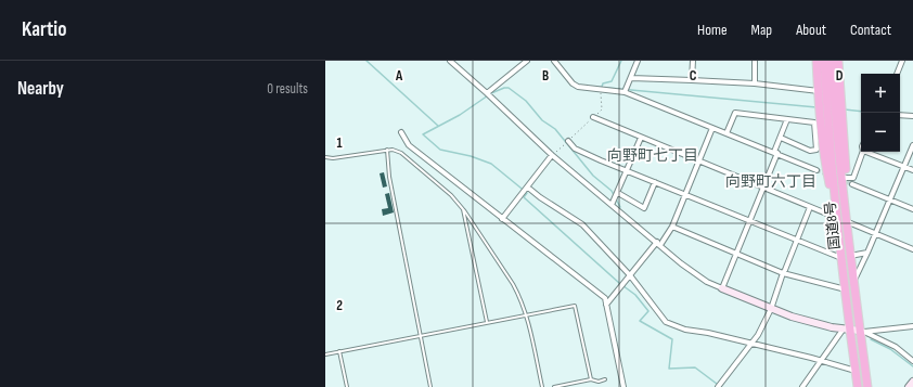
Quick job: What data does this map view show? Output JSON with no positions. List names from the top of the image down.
{
  "streets": {
    "highway": ["国道8号"]
  },
  "districts": ["向野町七丁目", "向野町六丁目"],
  "page": {
    "header": "Kartio",
    "nav": [
      "Home",
      "Map",
      "About",
      "Contact"
    ],
    "heading": ["Nearby", "0 results"],
    "map_buttons": ["+", "−"]
  },
  "grid": {
    "columns": [
      "A",
      "B",
      "C",
      "D"
    ],
    "rows": ["1", "2"]
  }
}
